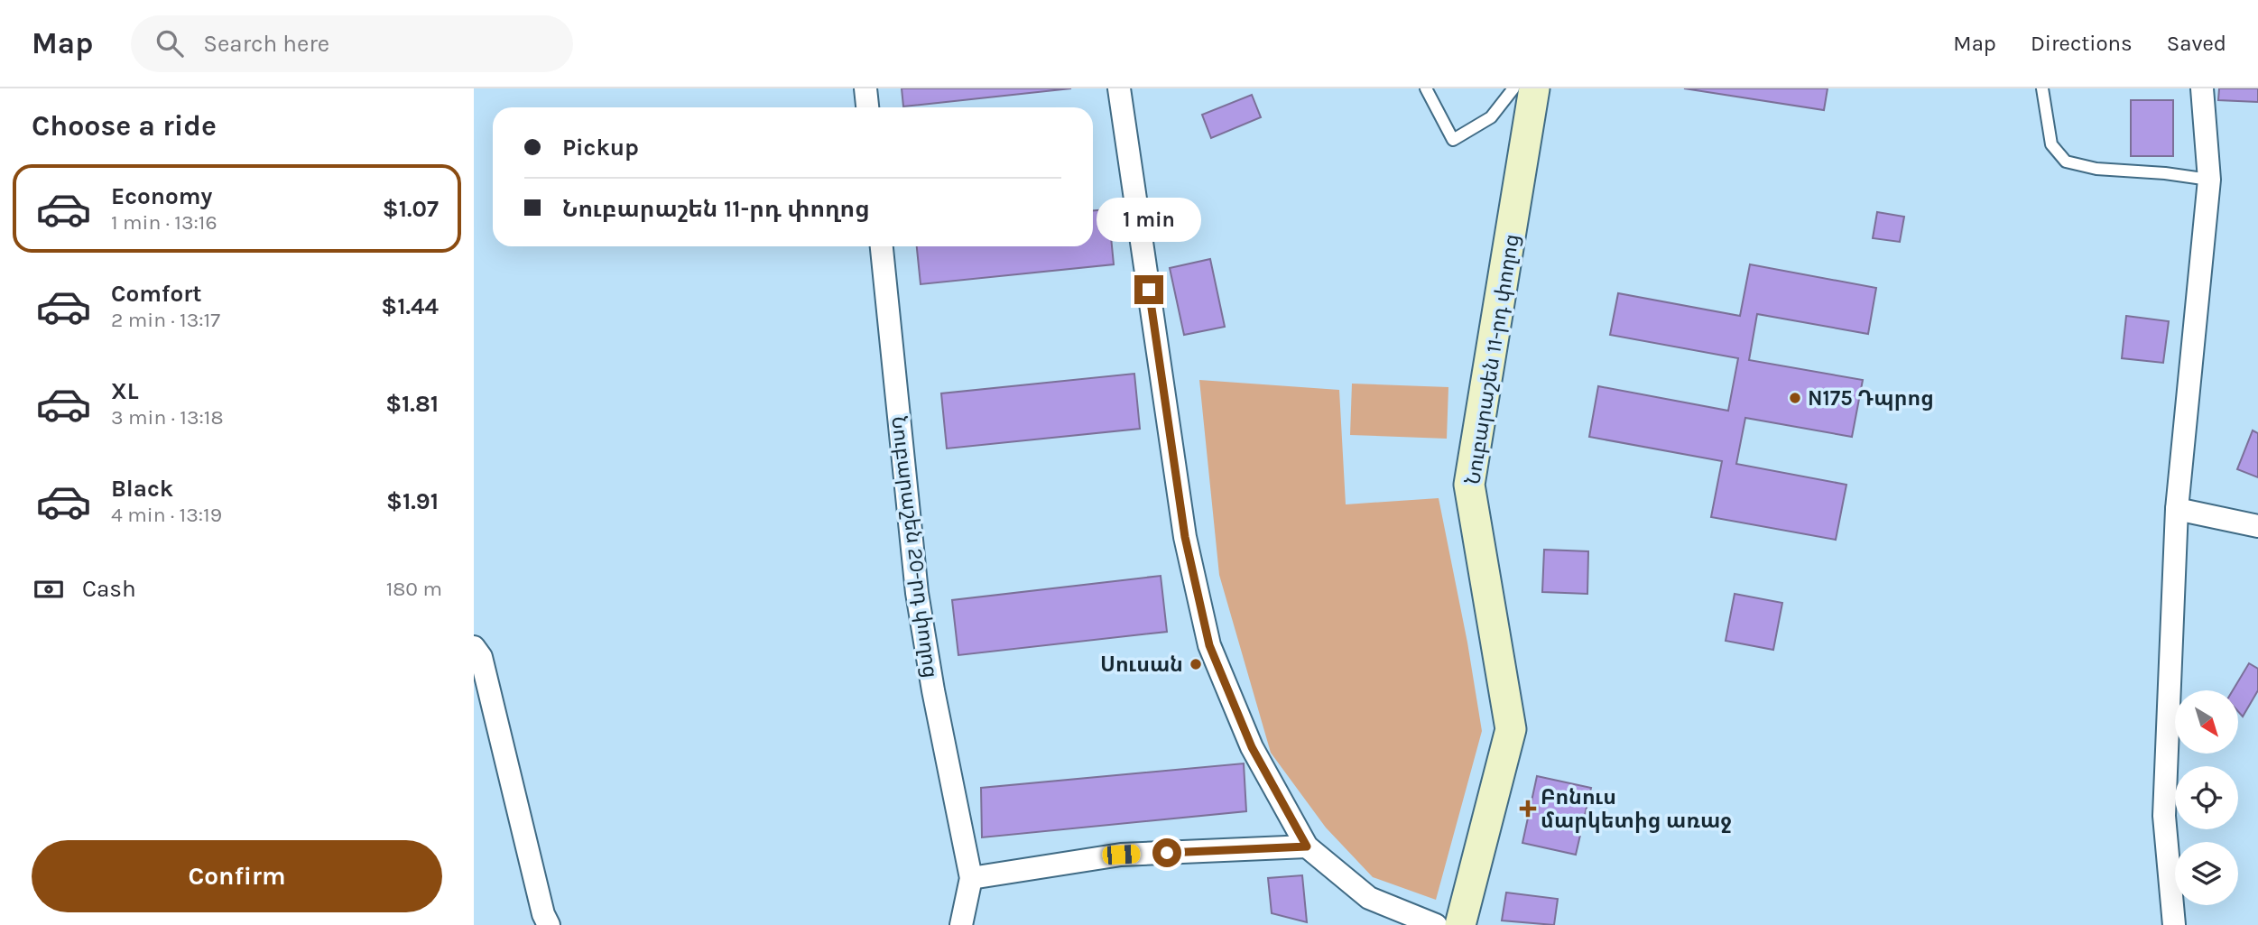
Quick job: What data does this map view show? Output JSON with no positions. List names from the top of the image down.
{
  "streets": {
    "street": ["Նուբարաշեն 11-րդ փողոց", "Նուբարաշեն 20-րդ փողոց"]
  },
  "places": {
    "other": ["N175 Դպրոց", "Սուսան"],
    "health": ["Բոնուս մարկետից առաջ"]
  },
  "north": "bottom right",
  "page": {
    "header": "Map",
    "search": "Search here",
    "nav": ["Map", "Directions", "Saved"],
    "heading": "Choose a ride",
    "banner": ["Pickup", "Նուբարաշեն 11-րդ փողոց"],
    "list": [
      {
        "name": "Economy",
        "note": "1 min · 13:16",
        "value": "$1.07"
      },
      {
        "name": "Comfort",
        "note": "2 min · 13:17",
        "value": "$1.44"
      },
      {
        "name": "XL",
        "note": "3 min · 13:18",
        "value": "$1.81"
      },
      {
        "name": "Black",
        "note": "4 min · 13:19",
        "value": "$1.91"
      }
    ],
    "bubble": "1 min",
    "pay": ["Cash", "180 m"],
    "buttons": "Confirm"
  }
}
